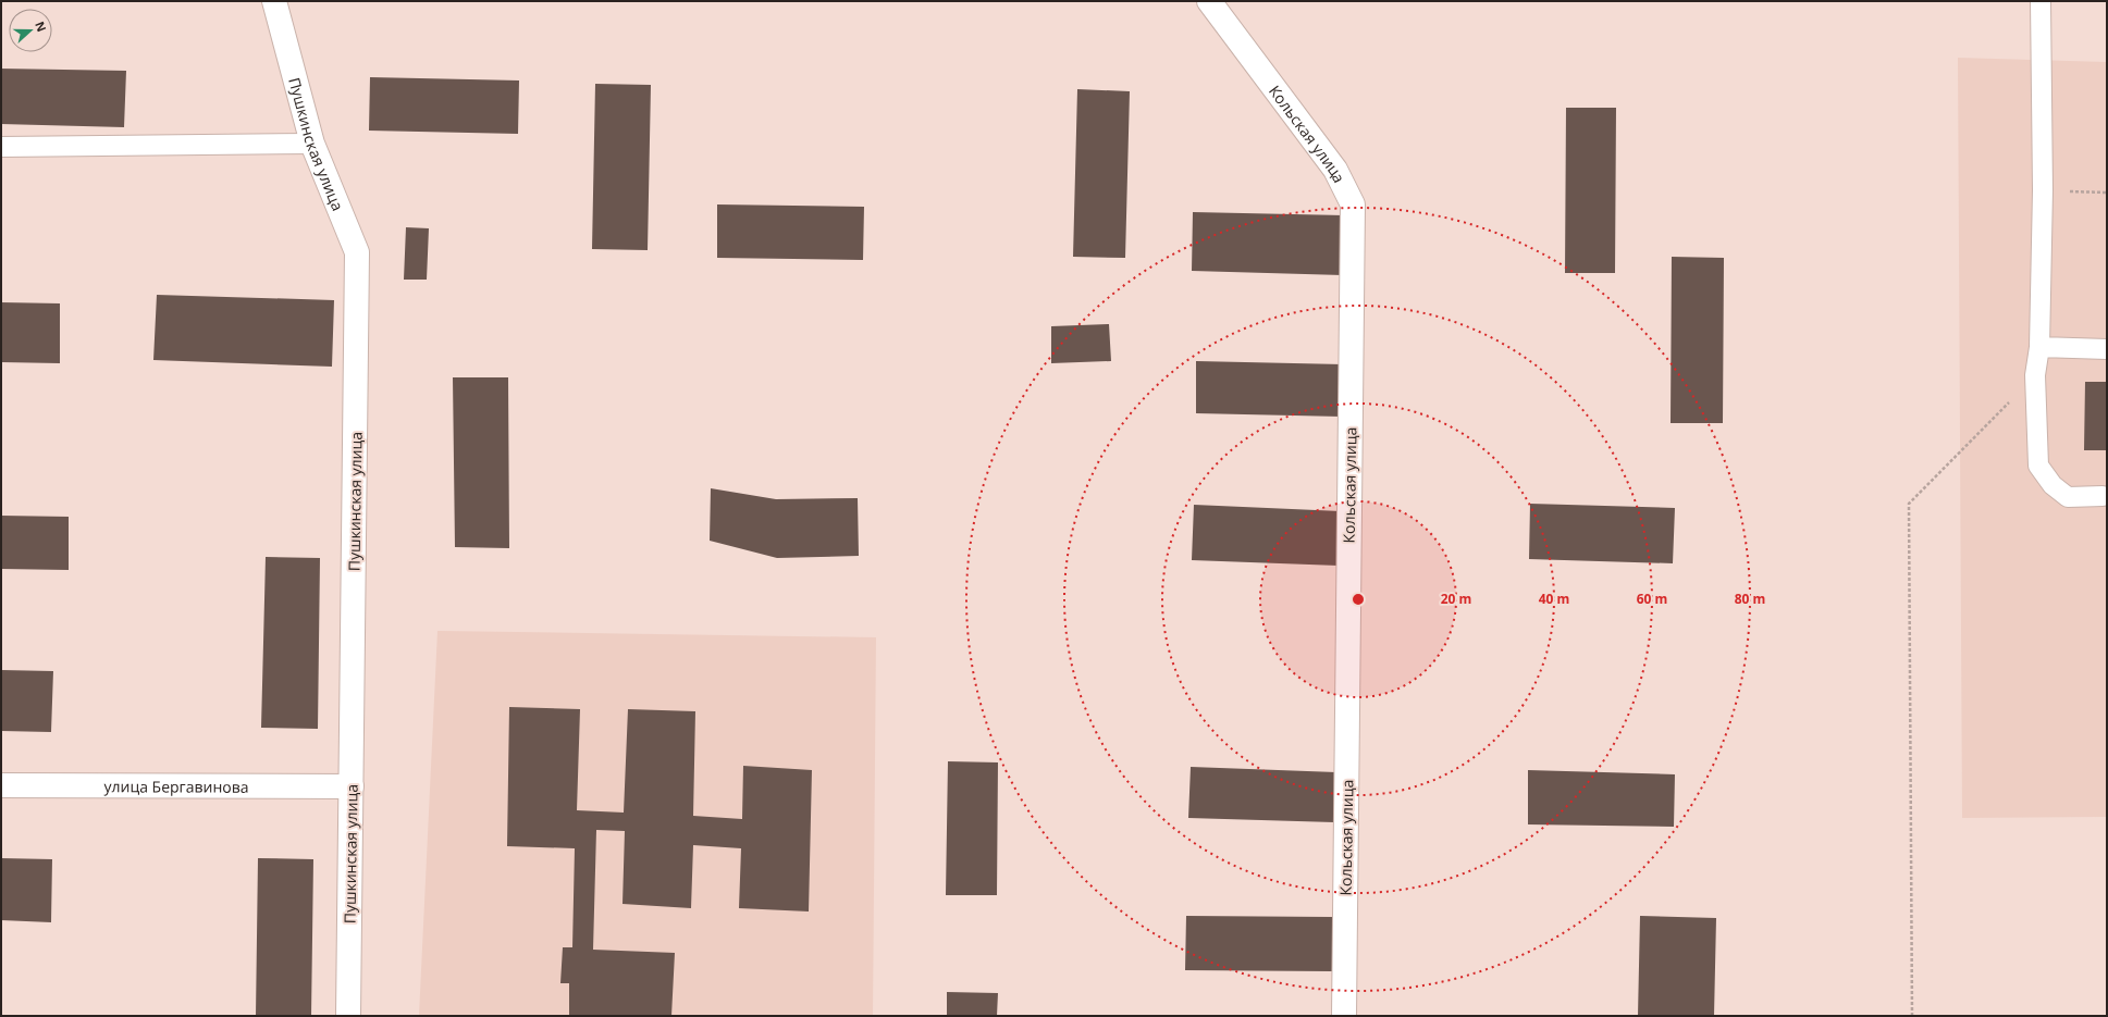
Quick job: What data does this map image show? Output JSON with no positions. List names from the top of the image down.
{
  "streets": {
    "street": ["Кольская улица", "Пушкинская улица", "улица Бергавинова"]
  },
  "crossings": [
    ["Пушкинская улица", "улица Бергавинова"]
  ],
  "north": "right",
  "rings": [
    "20 m",
    "40 m",
    "60 m",
    "80 m"
  ]
}
